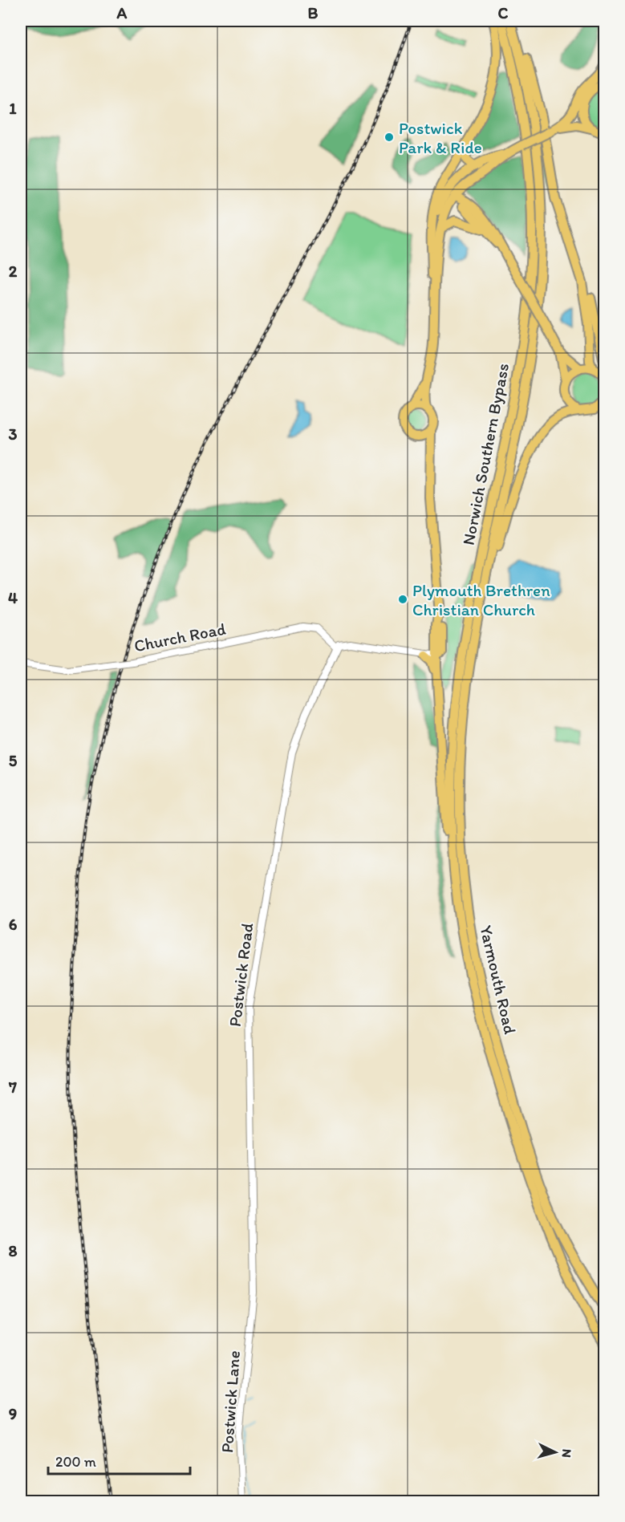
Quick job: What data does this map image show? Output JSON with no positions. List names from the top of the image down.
{
  "streets": {
    "highway": ["Norwich Southern Bypass", "Yarmouth Road"],
    "street": ["Church Road", "Postwick Road", "Postwick Lane"]
  },
  "crossings": [
    ["Norwich Southern Bypass", "Yarmouth Road"],
    ["Church Road", "Postwick Road"],
    ["Postwick Road", "Postwick Lane"]
  ],
  "places": ["Postwick Park & Ride", "Plymouth Brethren Christian Church"],
  "scale_bar": "200 m",
  "north": "right",
  "grid": {
    "columns": ["A", "B", "C"],
    "rows": [
      "1",
      "2",
      "3",
      "4",
      "5",
      "6",
      "7",
      "8",
      "9"
    ]
  }
}
